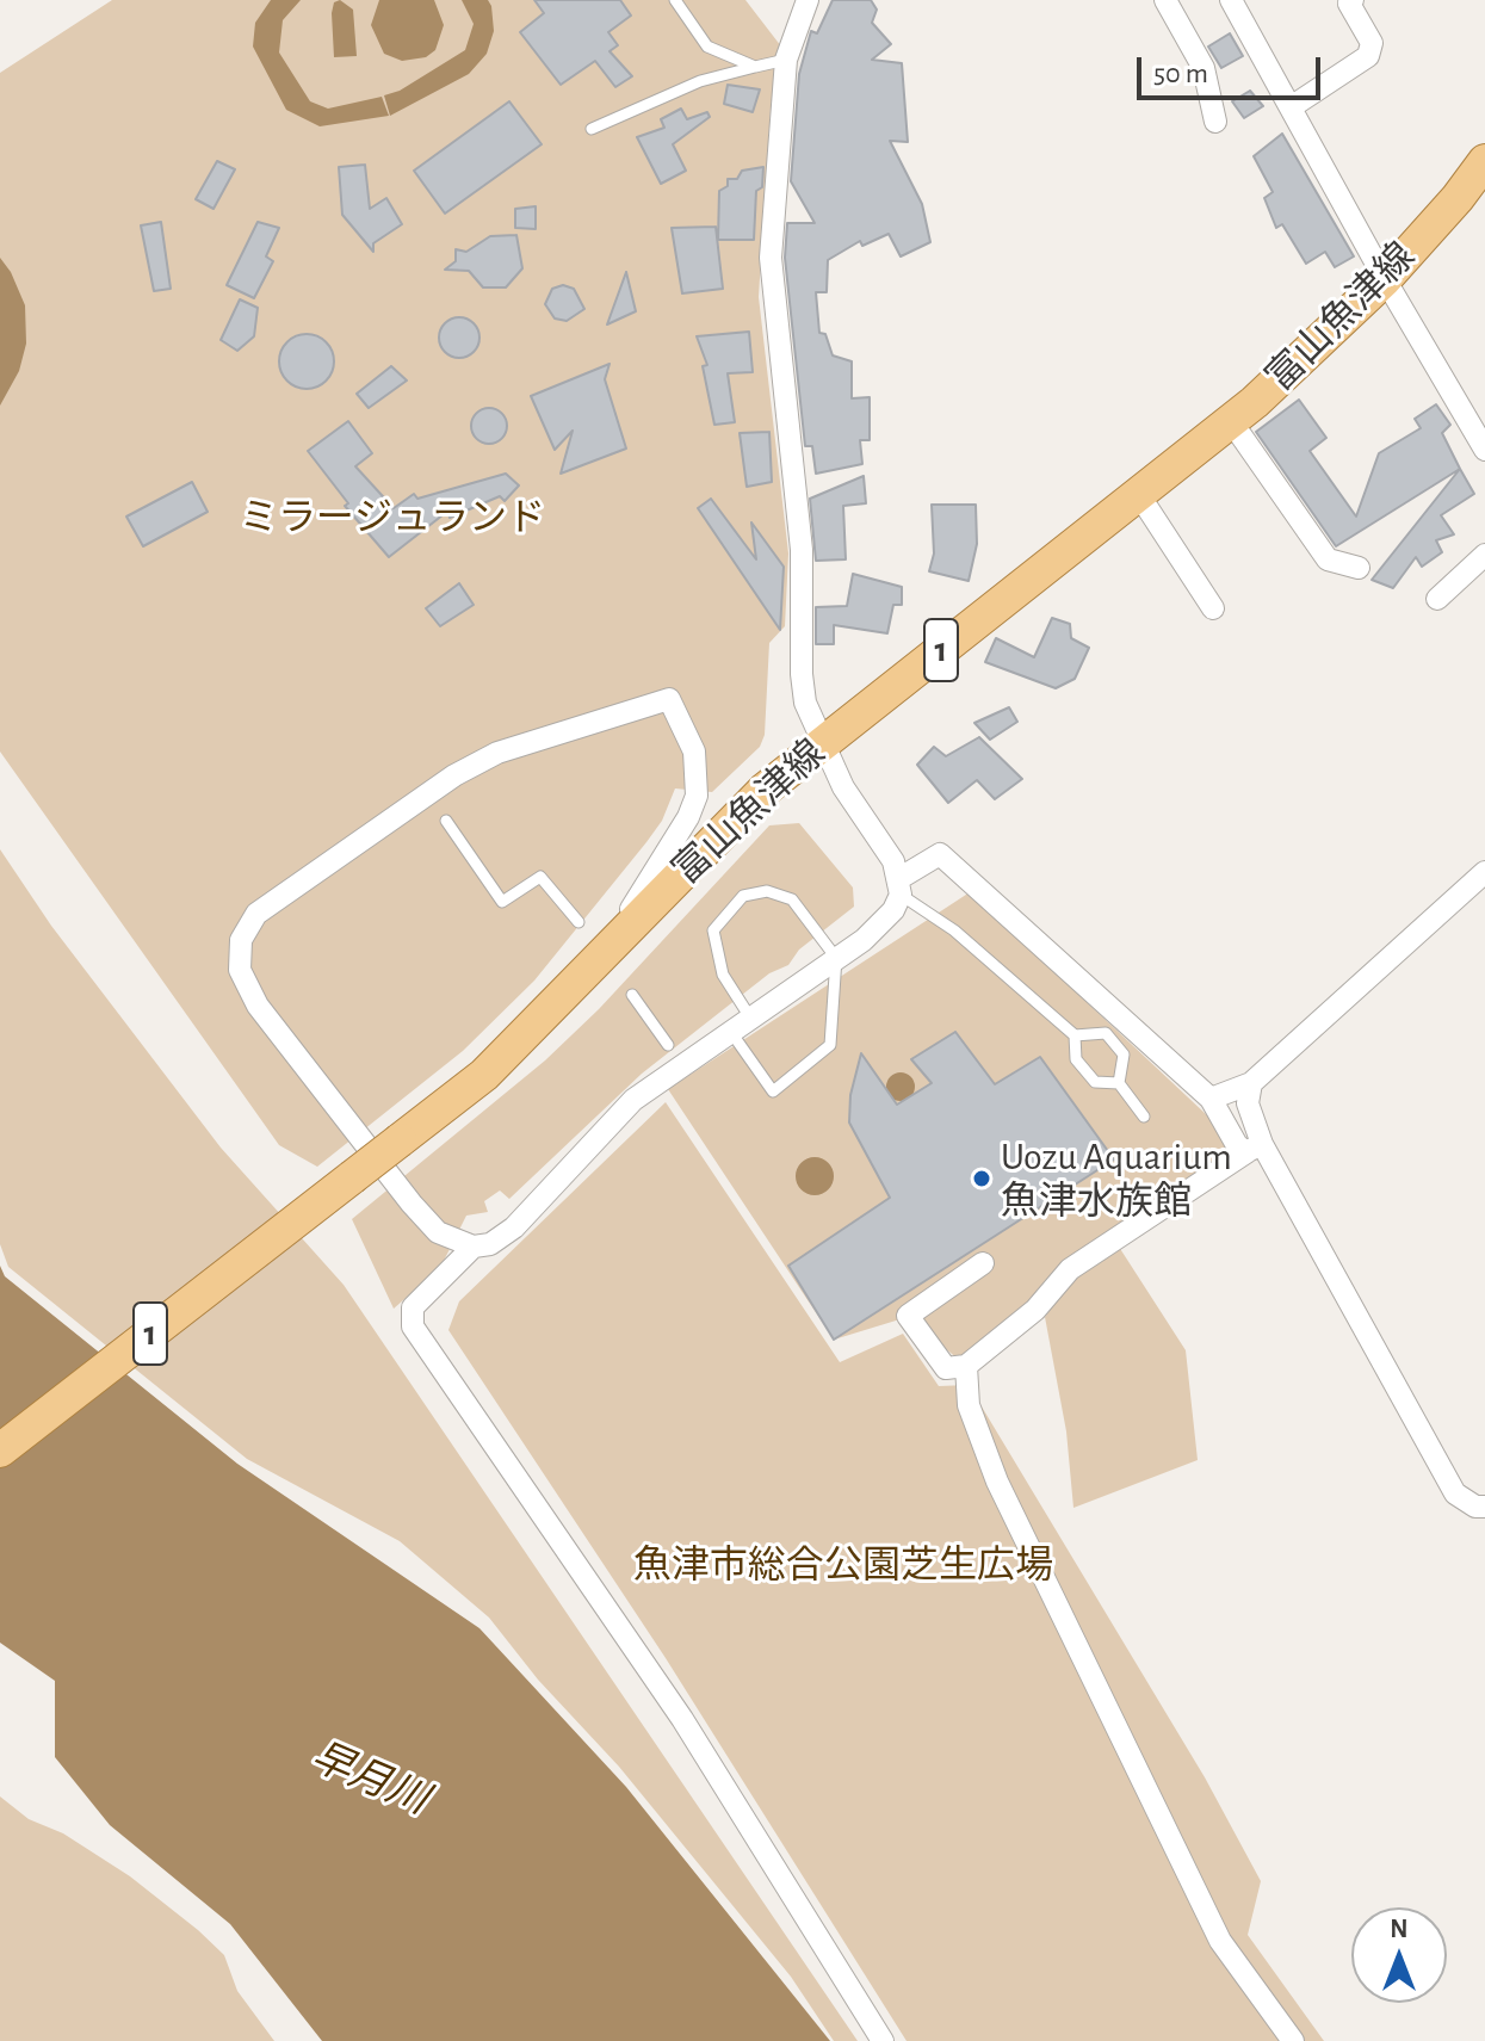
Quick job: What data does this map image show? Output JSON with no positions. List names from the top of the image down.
{
  "streets": {
    "main road": ["富山魚津線", "1"]
  },
  "water": ["早月川"],
  "parks": ["ミラージュランド", "魚津市総合公園芝生広場"],
  "places": ["Uozu Aquarium 魚津水族館"],
  "scale_bar": "50 m",
  "north": "top"
}
